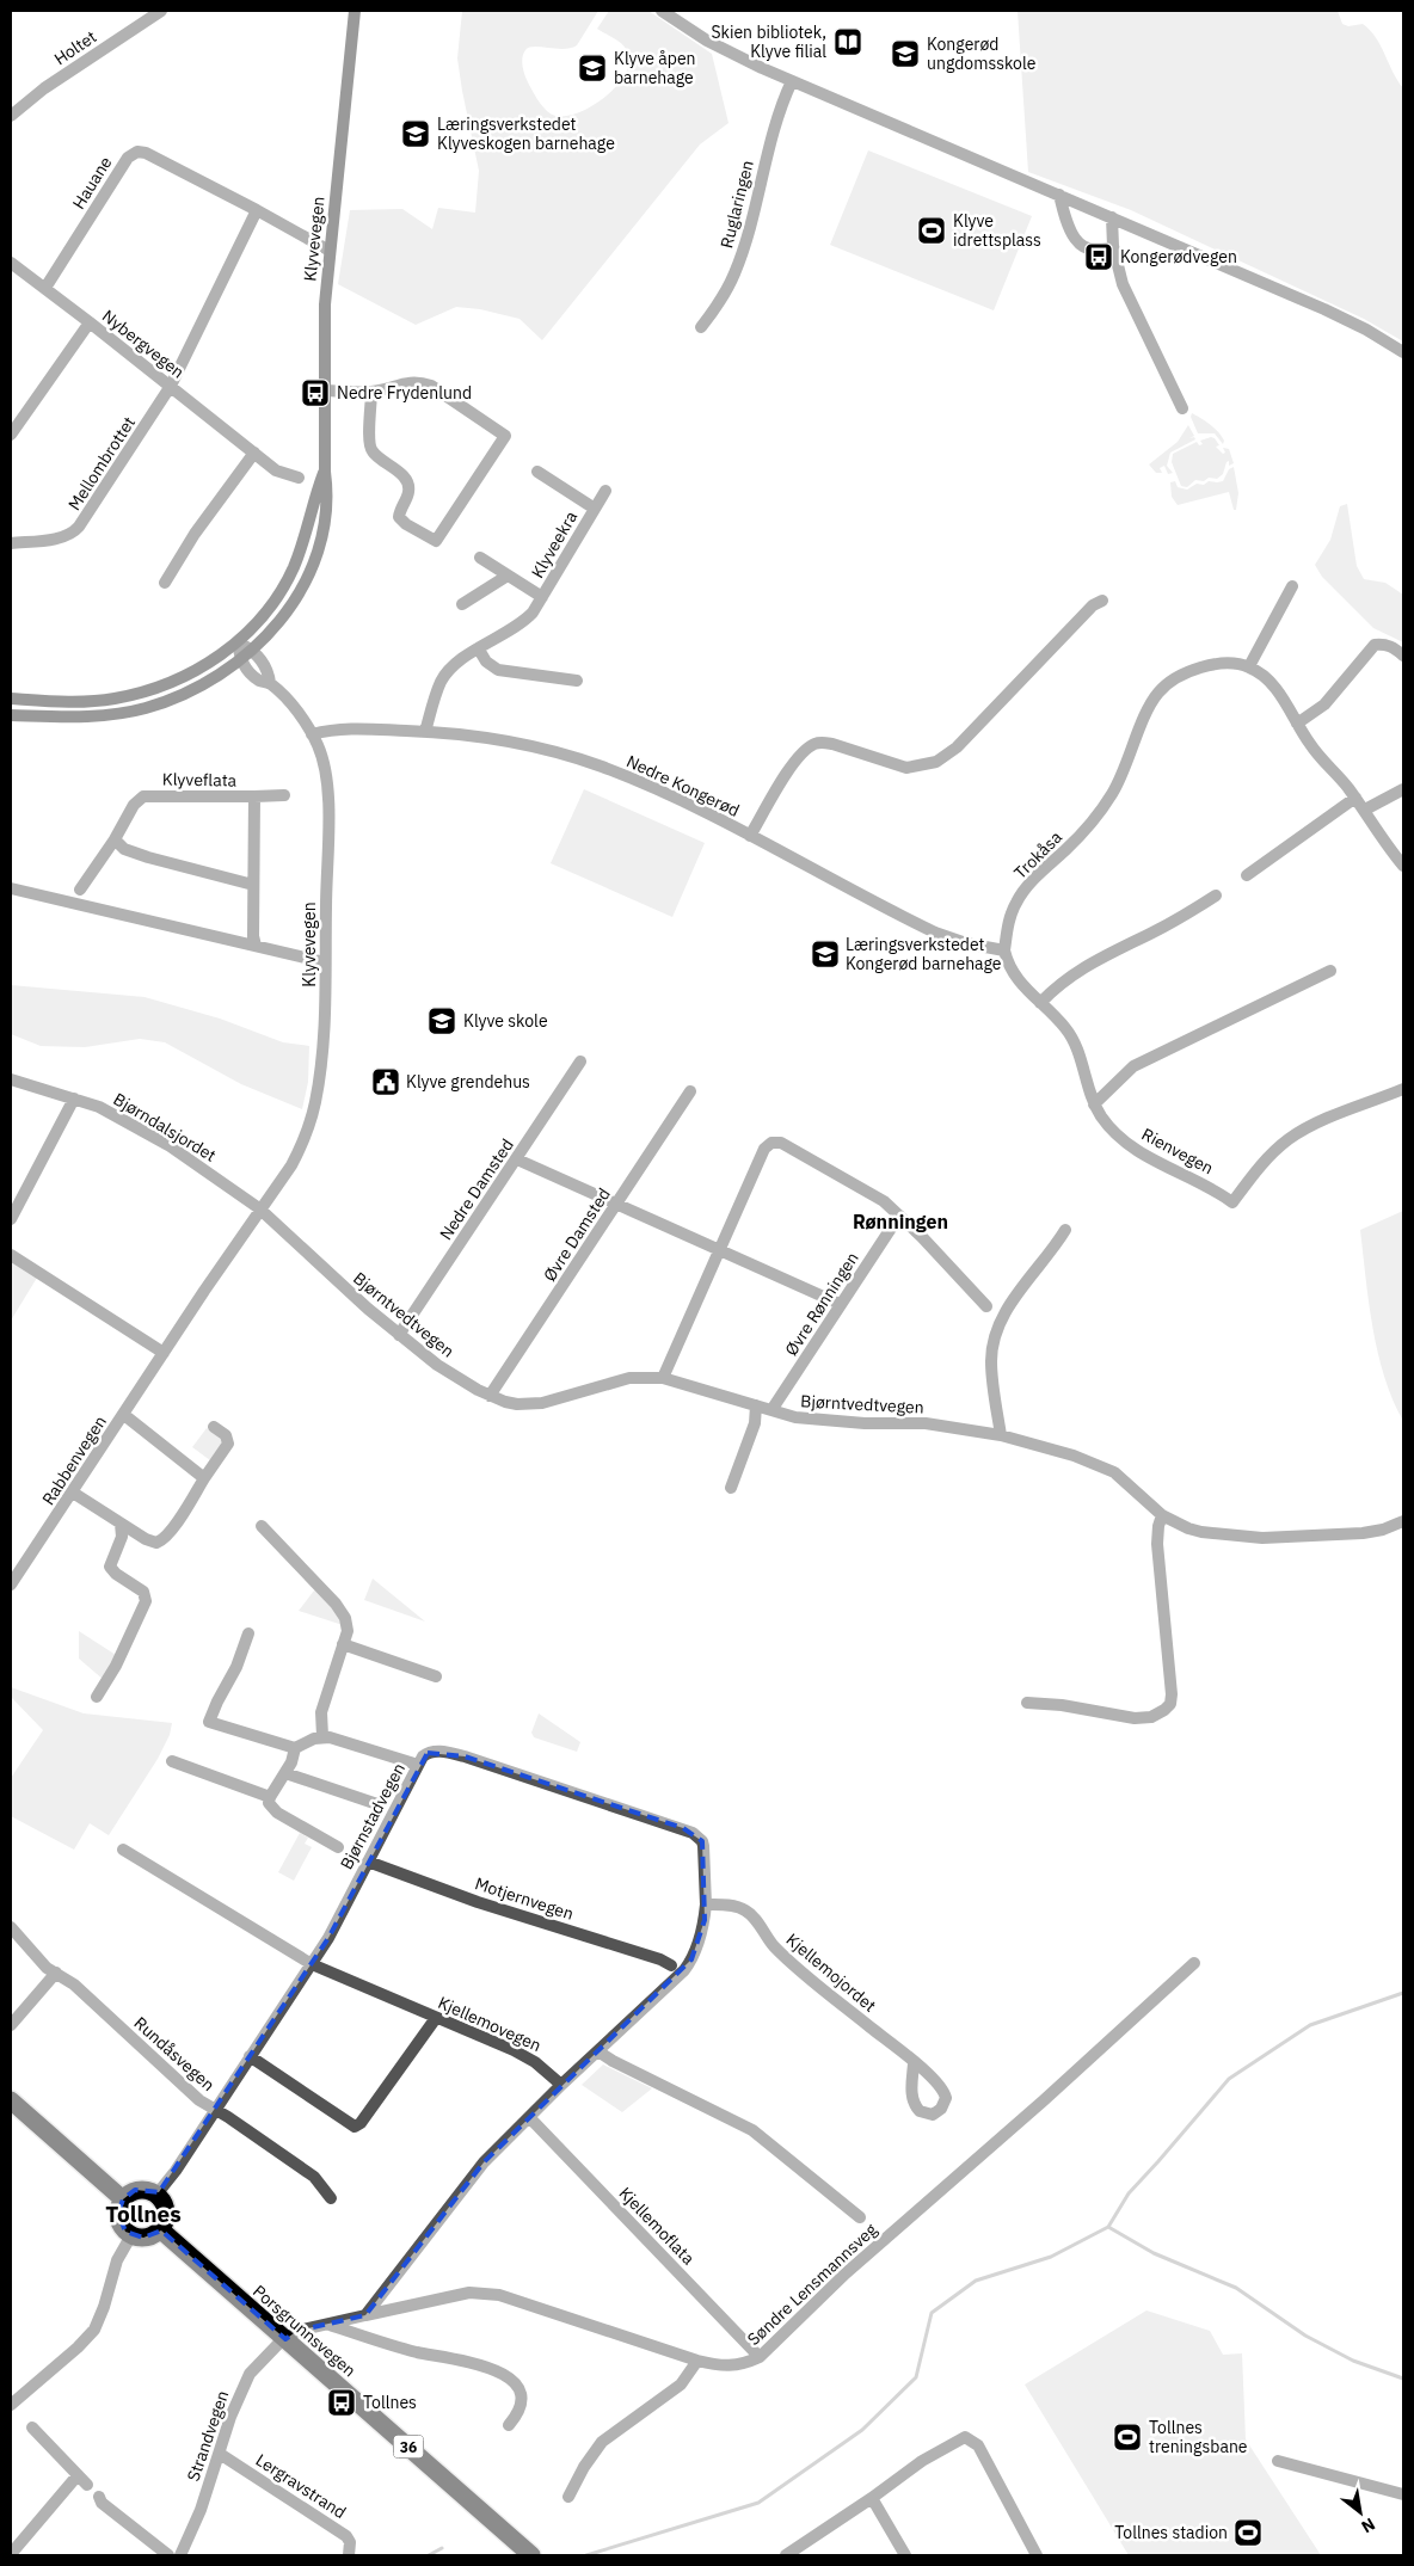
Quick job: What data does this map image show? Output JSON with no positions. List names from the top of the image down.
{
  "streets": {
    "highway": ["Porsgrunnsvegen", "36"],
    "main road": ["Klyvevegen"],
    "street": [
      "Holtet",
      "Hauane",
      "Ruglaringen",
      "Nybergvegen",
      "Mellombrottet",
      "Klyveekra",
      "Klyveflata",
      "Nedre Kongerød",
      "Trokåsa",
      "Bjørndalsjordet",
      "Rienvegen",
      "Nedre Damsted",
      "Øvre Damsted",
      "Øvre Rønningen",
      "Bjørntvedtvegen",
      "Rabbenvegen",
      "Bjørnstadvegen",
      "Motjernvegen",
      "Kjellemojordet",
      "Kjellemovegen",
      "Rundåsvegen",
      "Kjellemoflata",
      "Søndre Lensmannsveg",
      "Strandvegen",
      "Lergravstrand"
    ]
  },
  "crossings": [
    ["Hauane", "Klyvevegen"],
    ["Hauane", "Nybergvegen"],
    ["Klyvevegen", "Nedre Kongerød"],
    ["Klyvevegen", "Bjørndalsjordet"],
    ["Klyvevegen", "Bjørntvedtvegen"],
    ["Klyvevegen", "Rabbenvegen"],
    ["Nybergvegen", "Mellombrottet"],
    ["Klyveekra", "Nedre Kongerød"],
    ["Trokåsa", "Rienvegen"],
    ["Bjørndalsjordet", "Bjørntvedtvegen"],
    ["Bjørndalsjordet", "Rabbenvegen"],
    ["Nedre Damsted", "Bjørntvedtvegen"],
    ["Øvre Damsted", "Bjørntvedtvegen"],
    ["Øvre Rønningen", "Bjørntvedtvegen"],
    ["Bjørntvedtvegen", "Rabbenvegen"],
    ["Bjørnstadvegen", "Motjernvegen"],
    ["Bjørnstadvegen", "Kjellemojordet"],
    ["Bjørnstadvegen", "Kjellemovegen"],
    ["Bjørnstadvegen", "Rundåsvegen"],
    ["Bjørnstadvegen", "Porsgrunnsvegen"],
    ["Kjellemoflata", "Søndre Lensmannsveg"],
    ["Porsgrunnsvegen", "Strandvegen"],
    ["Strandvegen", "Lergravstrand"]
  ],
  "districts": ["Rønningen", "Tollnes"],
  "places": {
    "library": ["Skien bibliotek, Klyve filial"],
    "school or university": [
      "Kongerød ungdomsskole",
      "Klyve åpen barnehage",
      "Læringsverkstedet Klyveskogen barnehage",
      "Læringsverkstedet Kongerød barnehage",
      "Klyve skole"
    ],
    "sports": ["Klyve idrettsplass", "Tollnes treningsbane", "Tollnes stadion"],
    "bus stop": ["Kongerødvegen", "Nedre Frydenlund", "Tollnes"],
    "public building": ["Klyve grendehus"]
  },
  "north": "bottom right"
}
